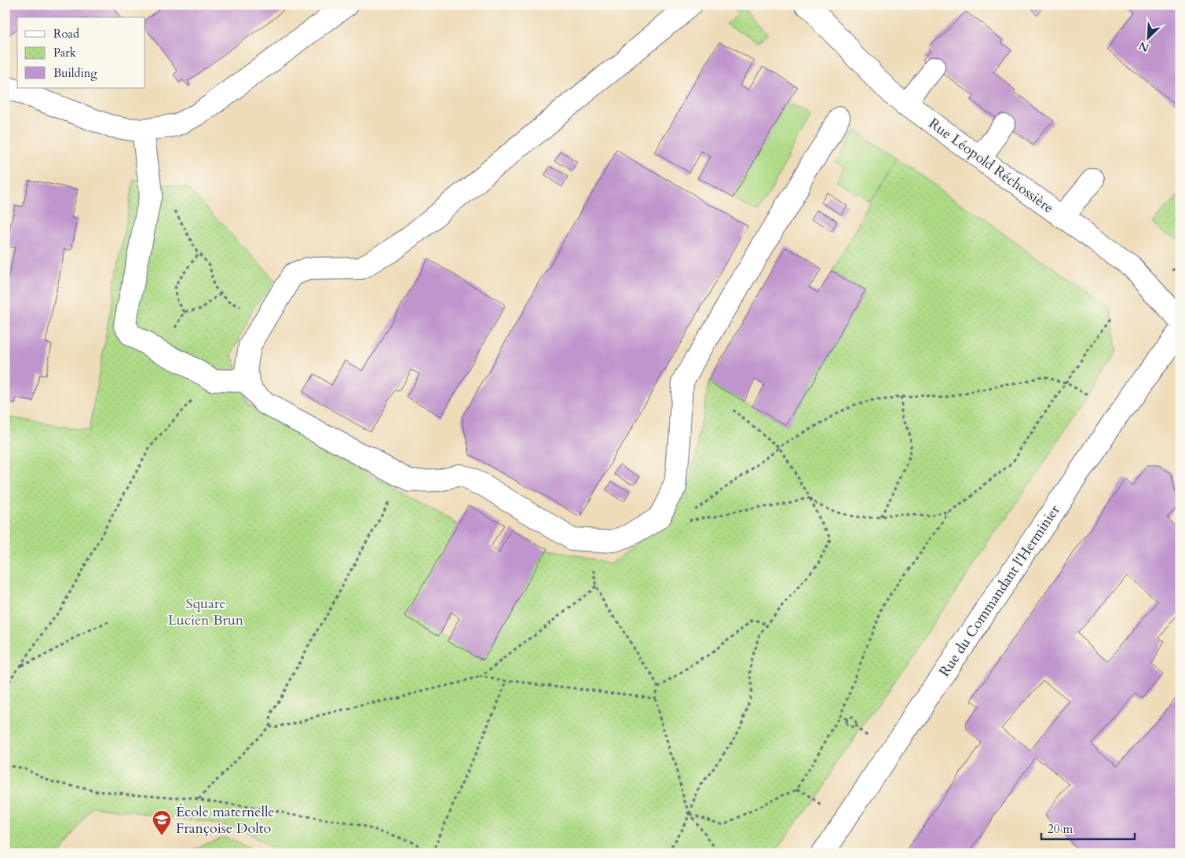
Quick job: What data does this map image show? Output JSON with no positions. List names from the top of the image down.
{
  "streets": {
    "street": ["Rue Léopold Réchossière", "Rue du Commandant l'Herminier"]
  },
  "parks": ["Square Lucien Brun"],
  "places": {
    "school or university": ["École maternelle Françoise Dolto"]
  },
  "legend": ["Road", "Park", "Building"],
  "scale_bar": "20 m",
  "north": "bottom left"
}
